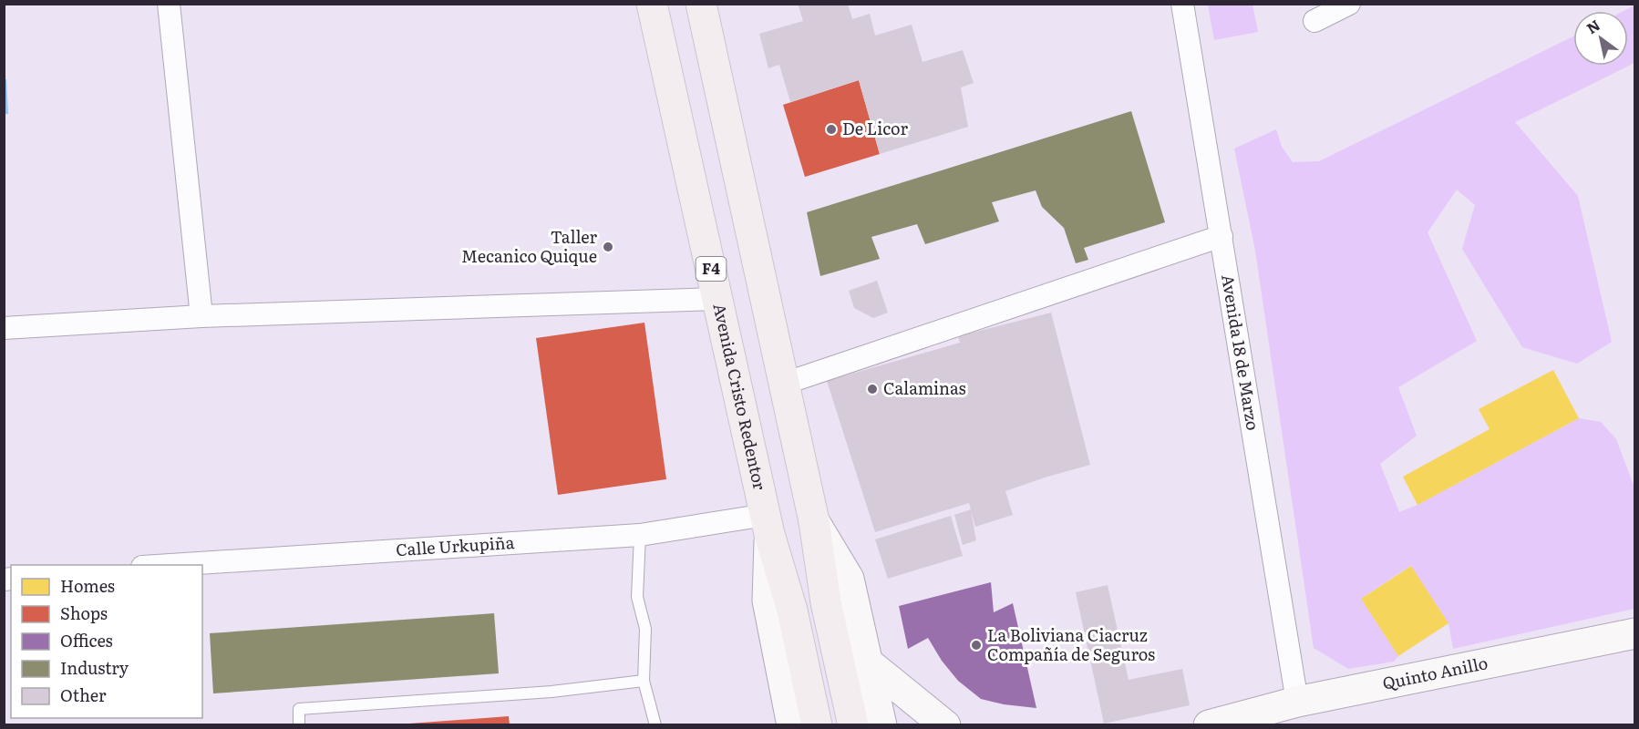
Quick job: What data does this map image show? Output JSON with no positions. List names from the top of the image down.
{
  "streets": {
    "highway": ["F4", "Avenida Cristo Redentor"],
    "main road": ["Quinto Anillo"],
    "street": ["Avenida 18 de Marzo", "Calle Urkupiña"]
  },
  "crossings": [
    ["Avenida 18 de Marzo", "Quinto Anillo"],
    ["Avenida Cristo Redentor", "Calle Urkupiña"]
  ],
  "places": [
    "De Licor",
    "Taller Mecanico Quique",
    "Calaminas",
    "La Boliviana Ciacruz Compañía de Seguros"
  ],
  "legend": [
    "Homes",
    "Shops",
    "Offices",
    "Industry",
    "Other"
  ],
  "north": "top left"
}
